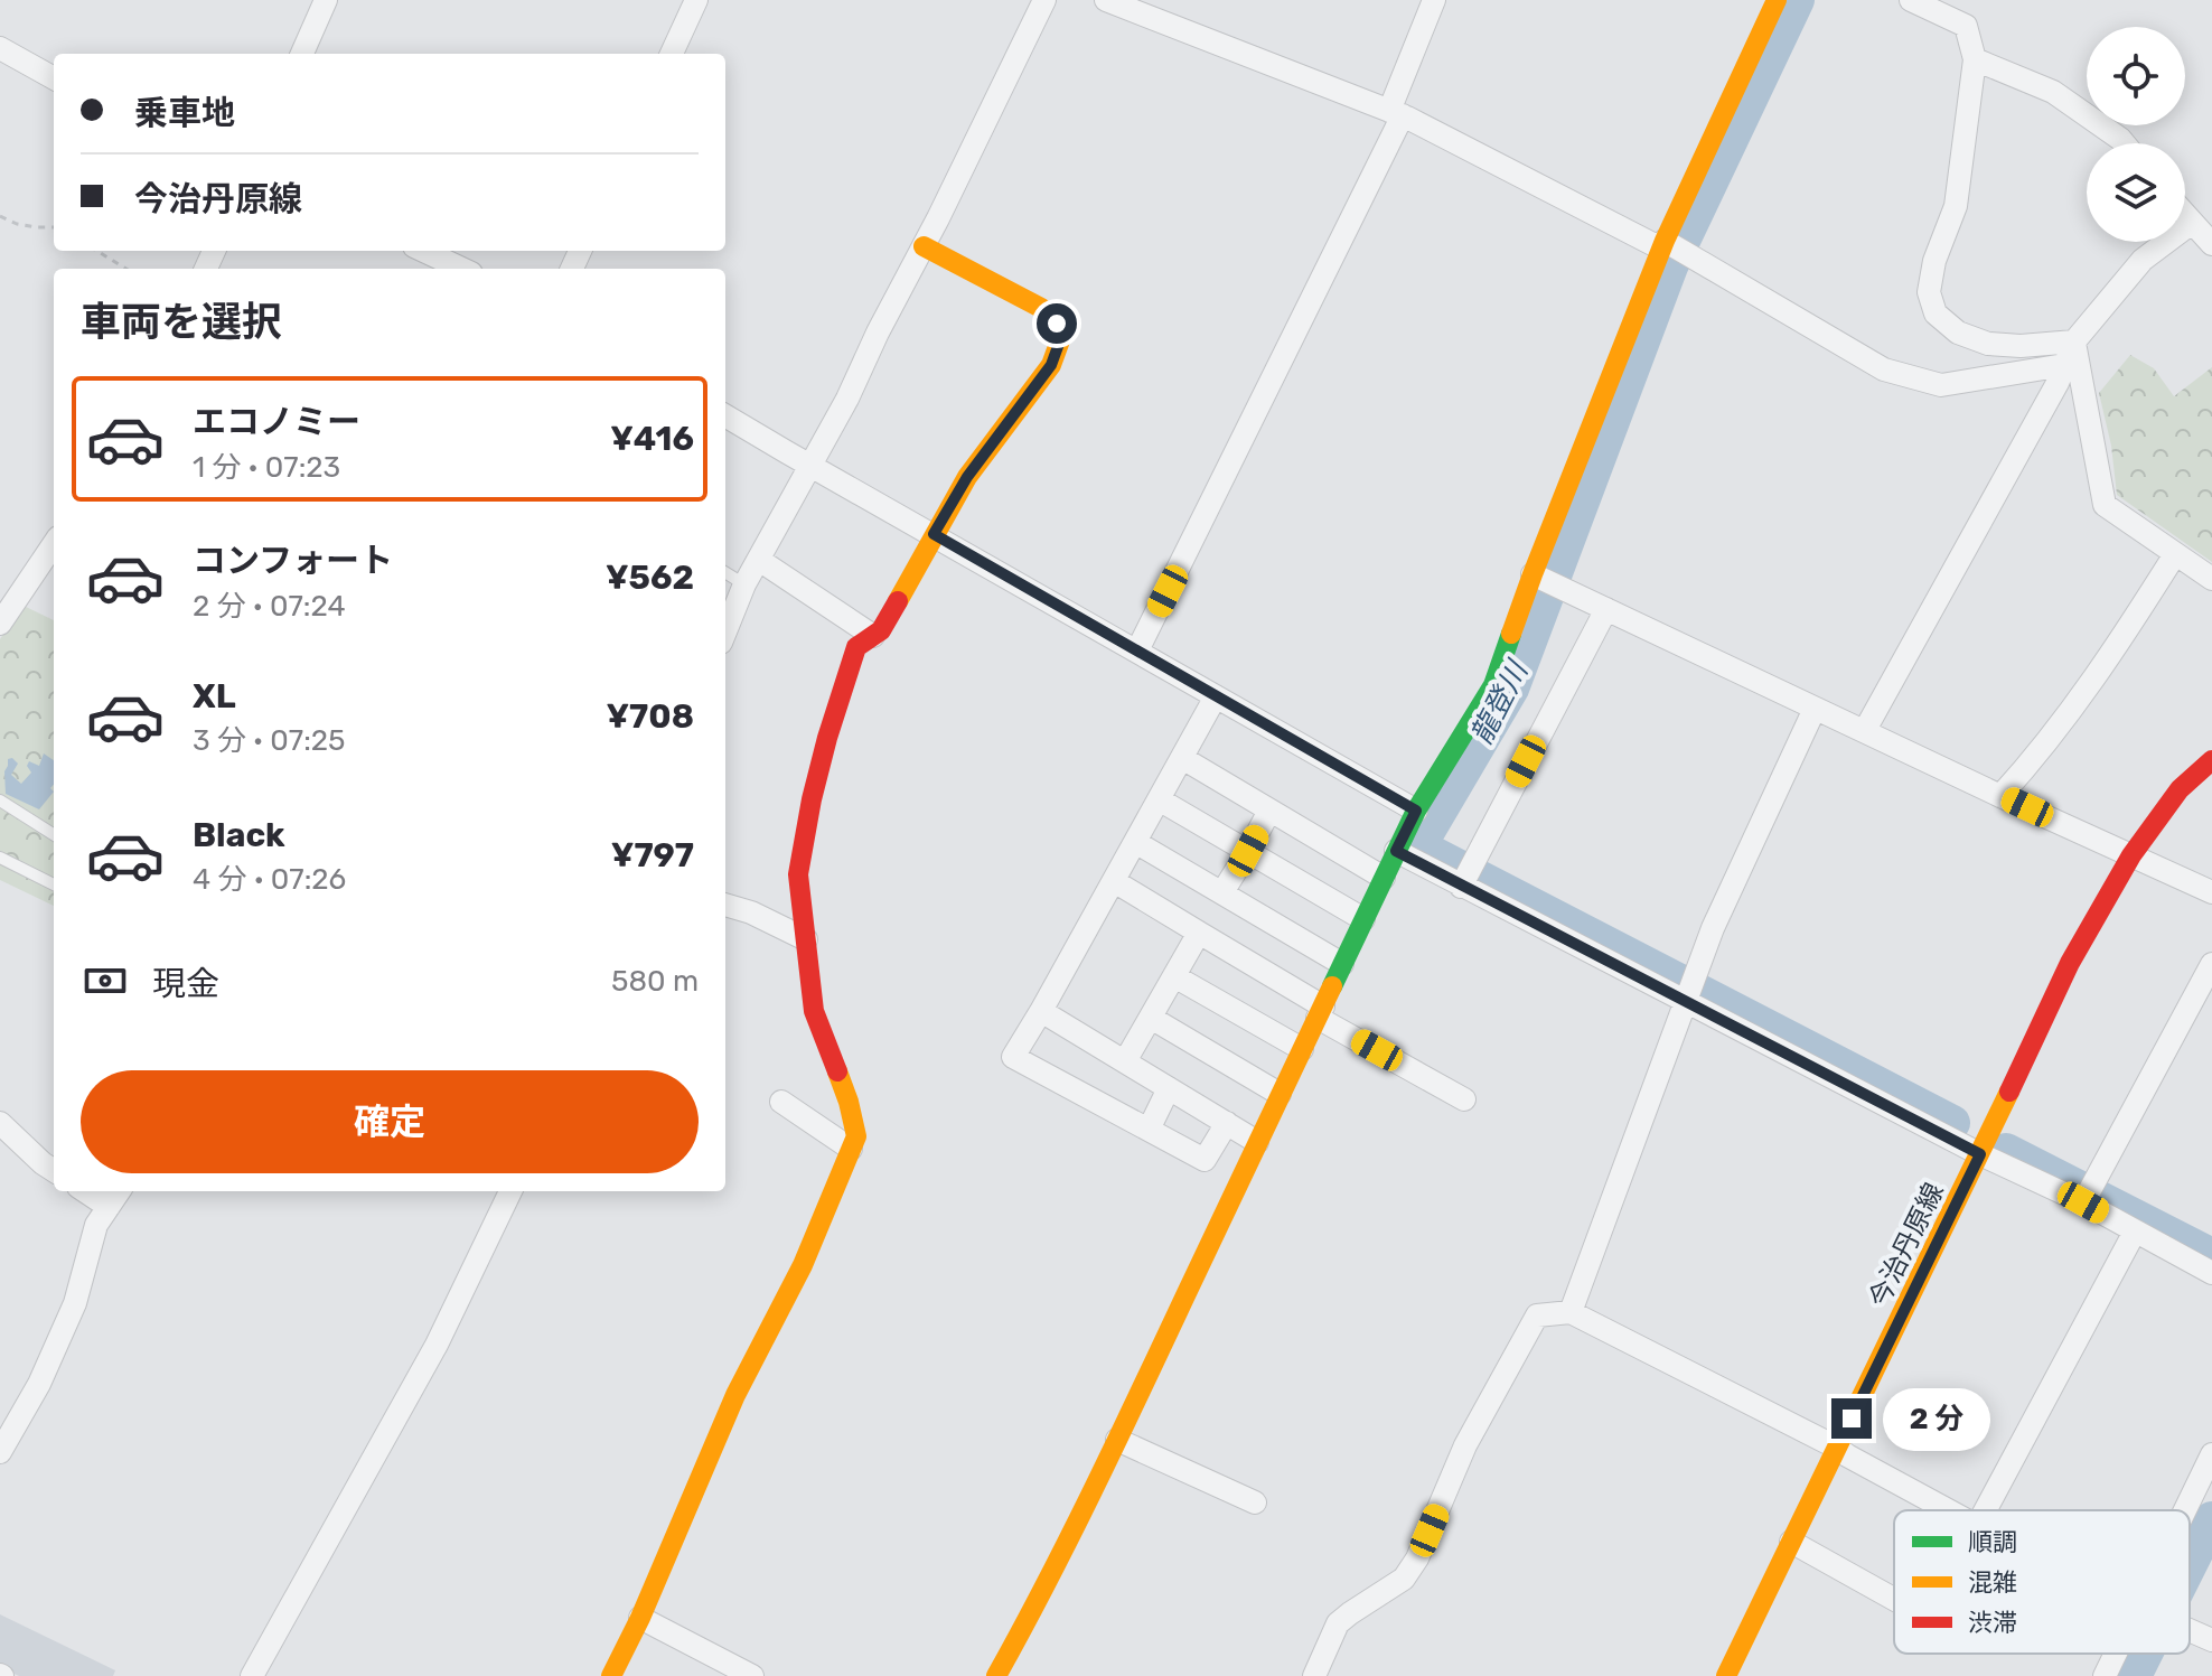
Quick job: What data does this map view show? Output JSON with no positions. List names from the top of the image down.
{
  "streets": {
    "street": ["今治丹原線"]
  },
  "water": ["龍登川"],
  "legend": ["順調", "混雑", "渋滞"],
  "page": {
    "banner": ["乗車地", "今治丹原線"],
    "heading": "車両を選択",
    "list": [
      {
        "name": "エコノミー",
        "note": "1 分 · 07:23",
        "value": "¥416"
      },
      {
        "name": "コンフォート",
        "note": "2 分 · 07:24",
        "value": "¥562"
      },
      {
        "name": "XL",
        "note": "3 分 · 07:25",
        "value": "¥708"
      },
      {
        "name": "Black",
        "note": "4 分 · 07:26",
        "value": "¥797"
      }
    ],
    "pay": ["現金", "580 m"],
    "buttons": "確定",
    "bubble": "2 分"
  }
}
